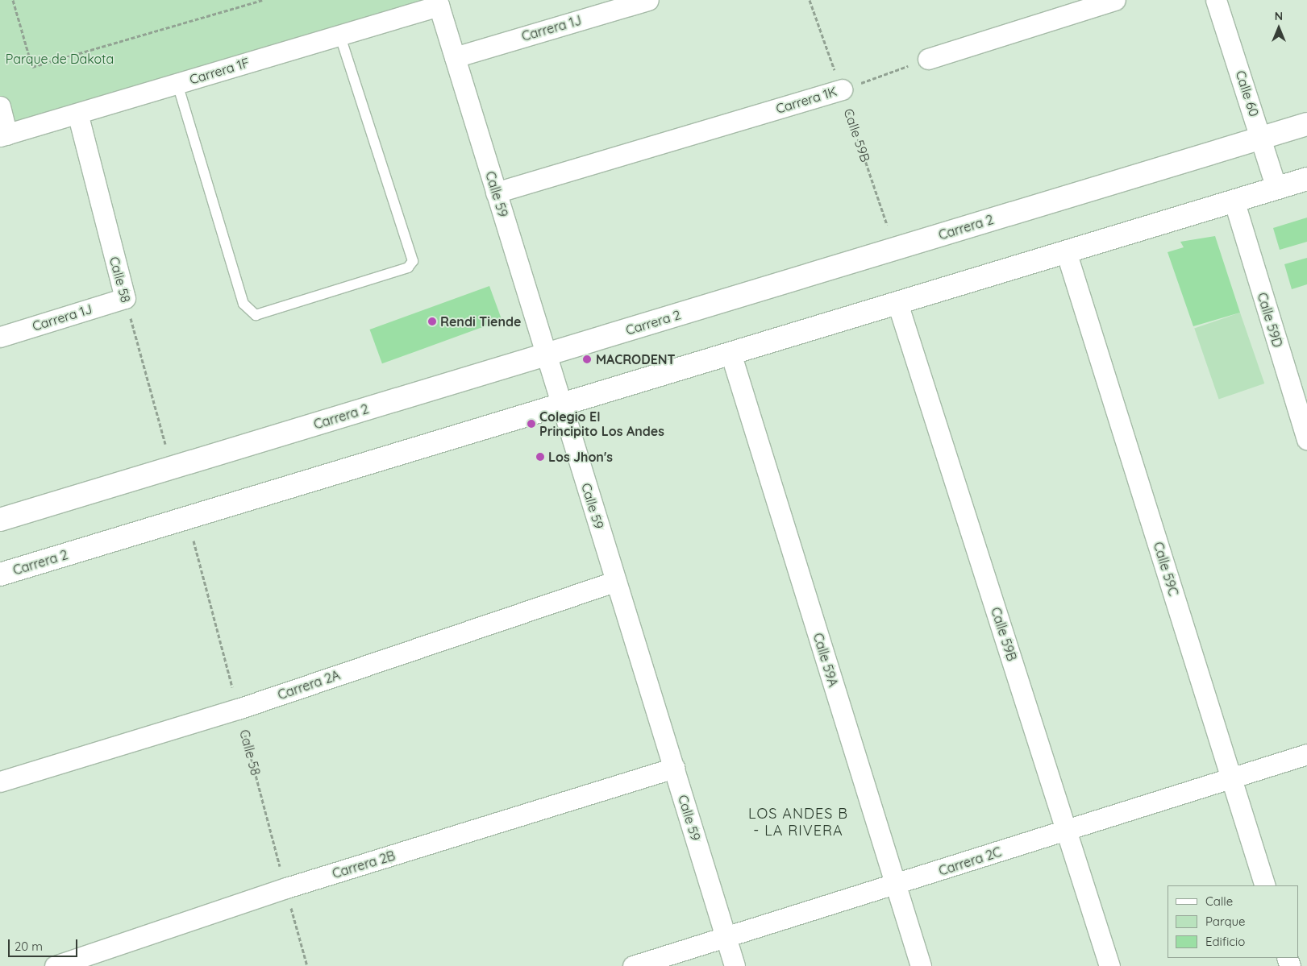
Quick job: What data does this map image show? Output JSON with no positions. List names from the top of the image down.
{
  "streets": {
    "street": [
      "Carrera 1J",
      "Carrera 1F",
      "Calle 60",
      "Carrera 1K",
      "Calle 59B",
      "Calle 59",
      "Carrera 2",
      "Calle 58",
      "Calle 59D",
      "Calle 59C",
      "Calle 59A",
      "Carrera 2A",
      "Carrera 2C",
      "Carrera 2B"
    ]
  },
  "crossings": [
    ["Carrera 1J", "Calle 59"],
    ["Carrera 1J", "Calle 58"],
    ["Carrera 1F", "Calle 59"],
    ["Carrera 1F", "Calle 58"],
    ["Calle 60", "Carrera 2"],
    ["Carrera 1K", "Calle 59B"],
    ["Carrera 1K", "Calle 59"],
    ["Calle 59B", "Carrera 2"],
    ["Calle 59B", "Carrera 2C"],
    ["Calle 59", "Carrera 2"],
    ["Calle 59", "Carrera 2A"],
    ["Calle 59", "Carrera 2C"],
    ["Calle 59", "Carrera 2B"],
    ["Carrera 2", "Calle 59D"],
    ["Carrera 2", "Calle 59C"],
    ["Carrera 2", "Calle 59A"],
    ["Calle 58", "Carrera 2A"],
    ["Calle 58", "Carrera 2B"],
    ["Calle 59C", "Carrera 2C"],
    ["Calle 59A", "Carrera 2C"]
  ],
  "districts": ["LOS ANDES B - LA RIVERA"],
  "parks": ["Parque de Dakota"],
  "places": [
    "Rendi Tiende",
    "MACRODENT",
    "Colegio El Principito Los Andes",
    "Los Jhon's"
  ],
  "legend": ["Calle", "Parque", "Edificio"],
  "scale_bar": "20 m",
  "north": "top"
}
